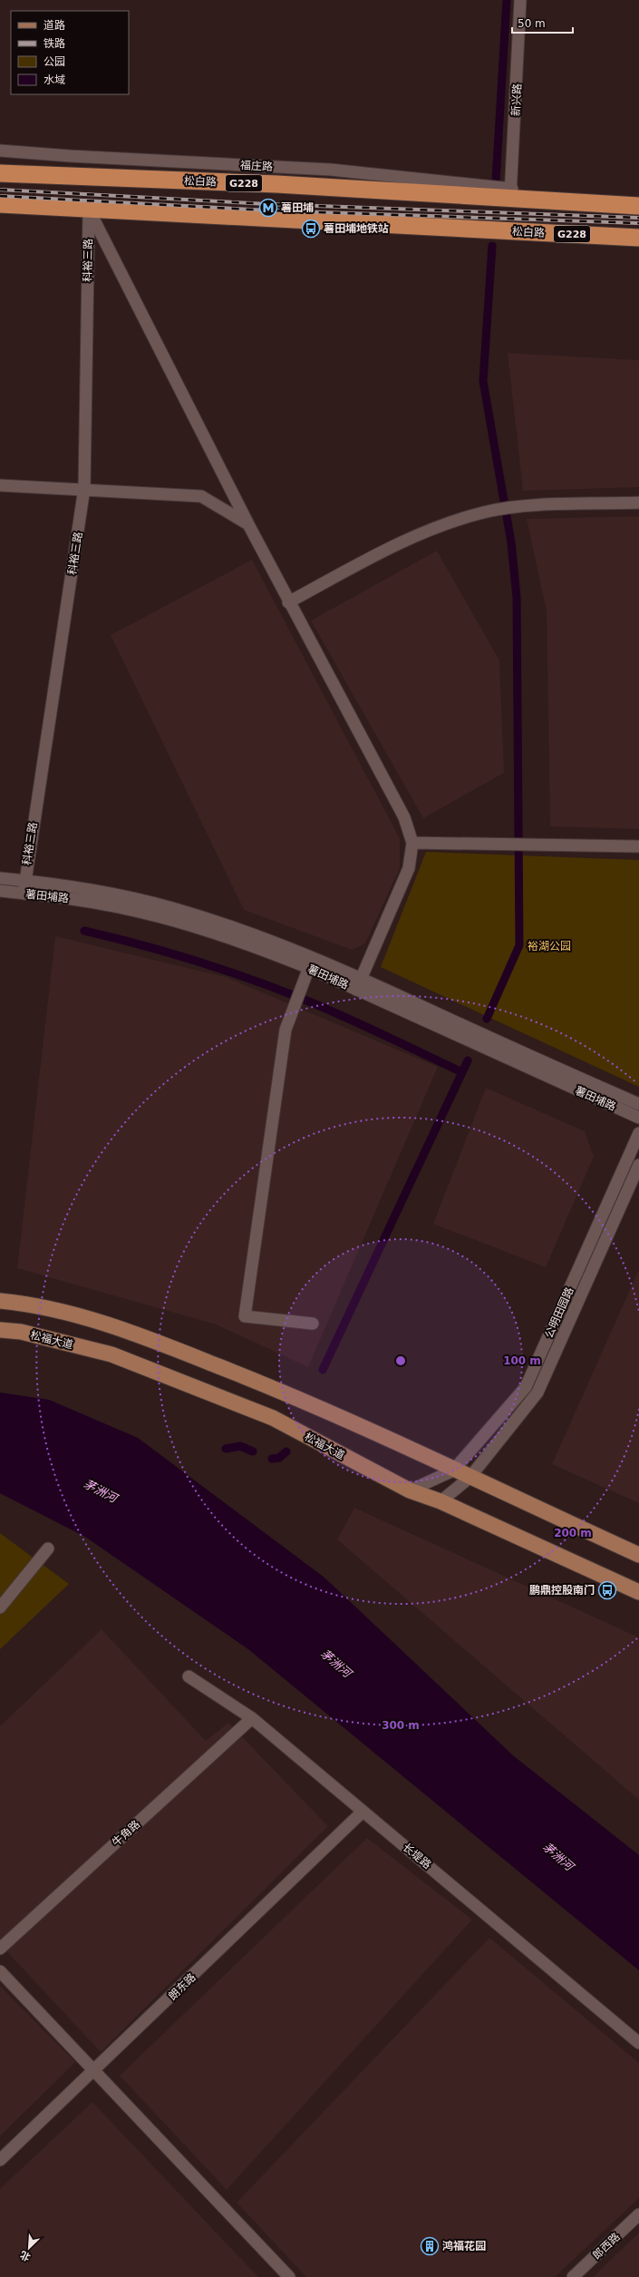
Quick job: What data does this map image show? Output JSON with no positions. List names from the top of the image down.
{
  "streets": {
    "highway": ["松白路", "G228"],
    "main road": ["松福大道"],
    "street": [
      "新兴路",
      "福庄路",
      "科裕三路",
      "薯田埔路",
      "公明田园路",
      "牛角路",
      "长堤路",
      "朗东路",
      "郎西路"
    ]
  },
  "crossings": [
    ["新兴路", "福庄路"],
    ["新兴路", "松白路"],
    ["新兴路", "G228"],
    ["福庄路", "松白路"],
    ["福庄路", "G228"],
    ["松白路", "G228"],
    ["松白路", "科裕三路"],
    ["G228", "科裕三路"],
    ["科裕三路", "薯田埔路"],
    ["公明田园路", "松福大道"],
    ["牛角路", "长堤路"],
    ["长堤路", "朗东路"]
  ],
  "water": ["茅洲河"],
  "parks": ["裕湖公园"],
  "places": {
    "metro station": ["薯田埔"],
    "bus stop": ["薯田埔地铁站", "鹏鼎控股南门"],
    "building": ["鸿福花园"]
  },
  "legend": [
    "道路",
    "铁路",
    "公园",
    "水域"
  ],
  "scale_bar": "50 m",
  "north": "bottom left",
  "rings": ["100 m", "200 m", "300 m"]
}
